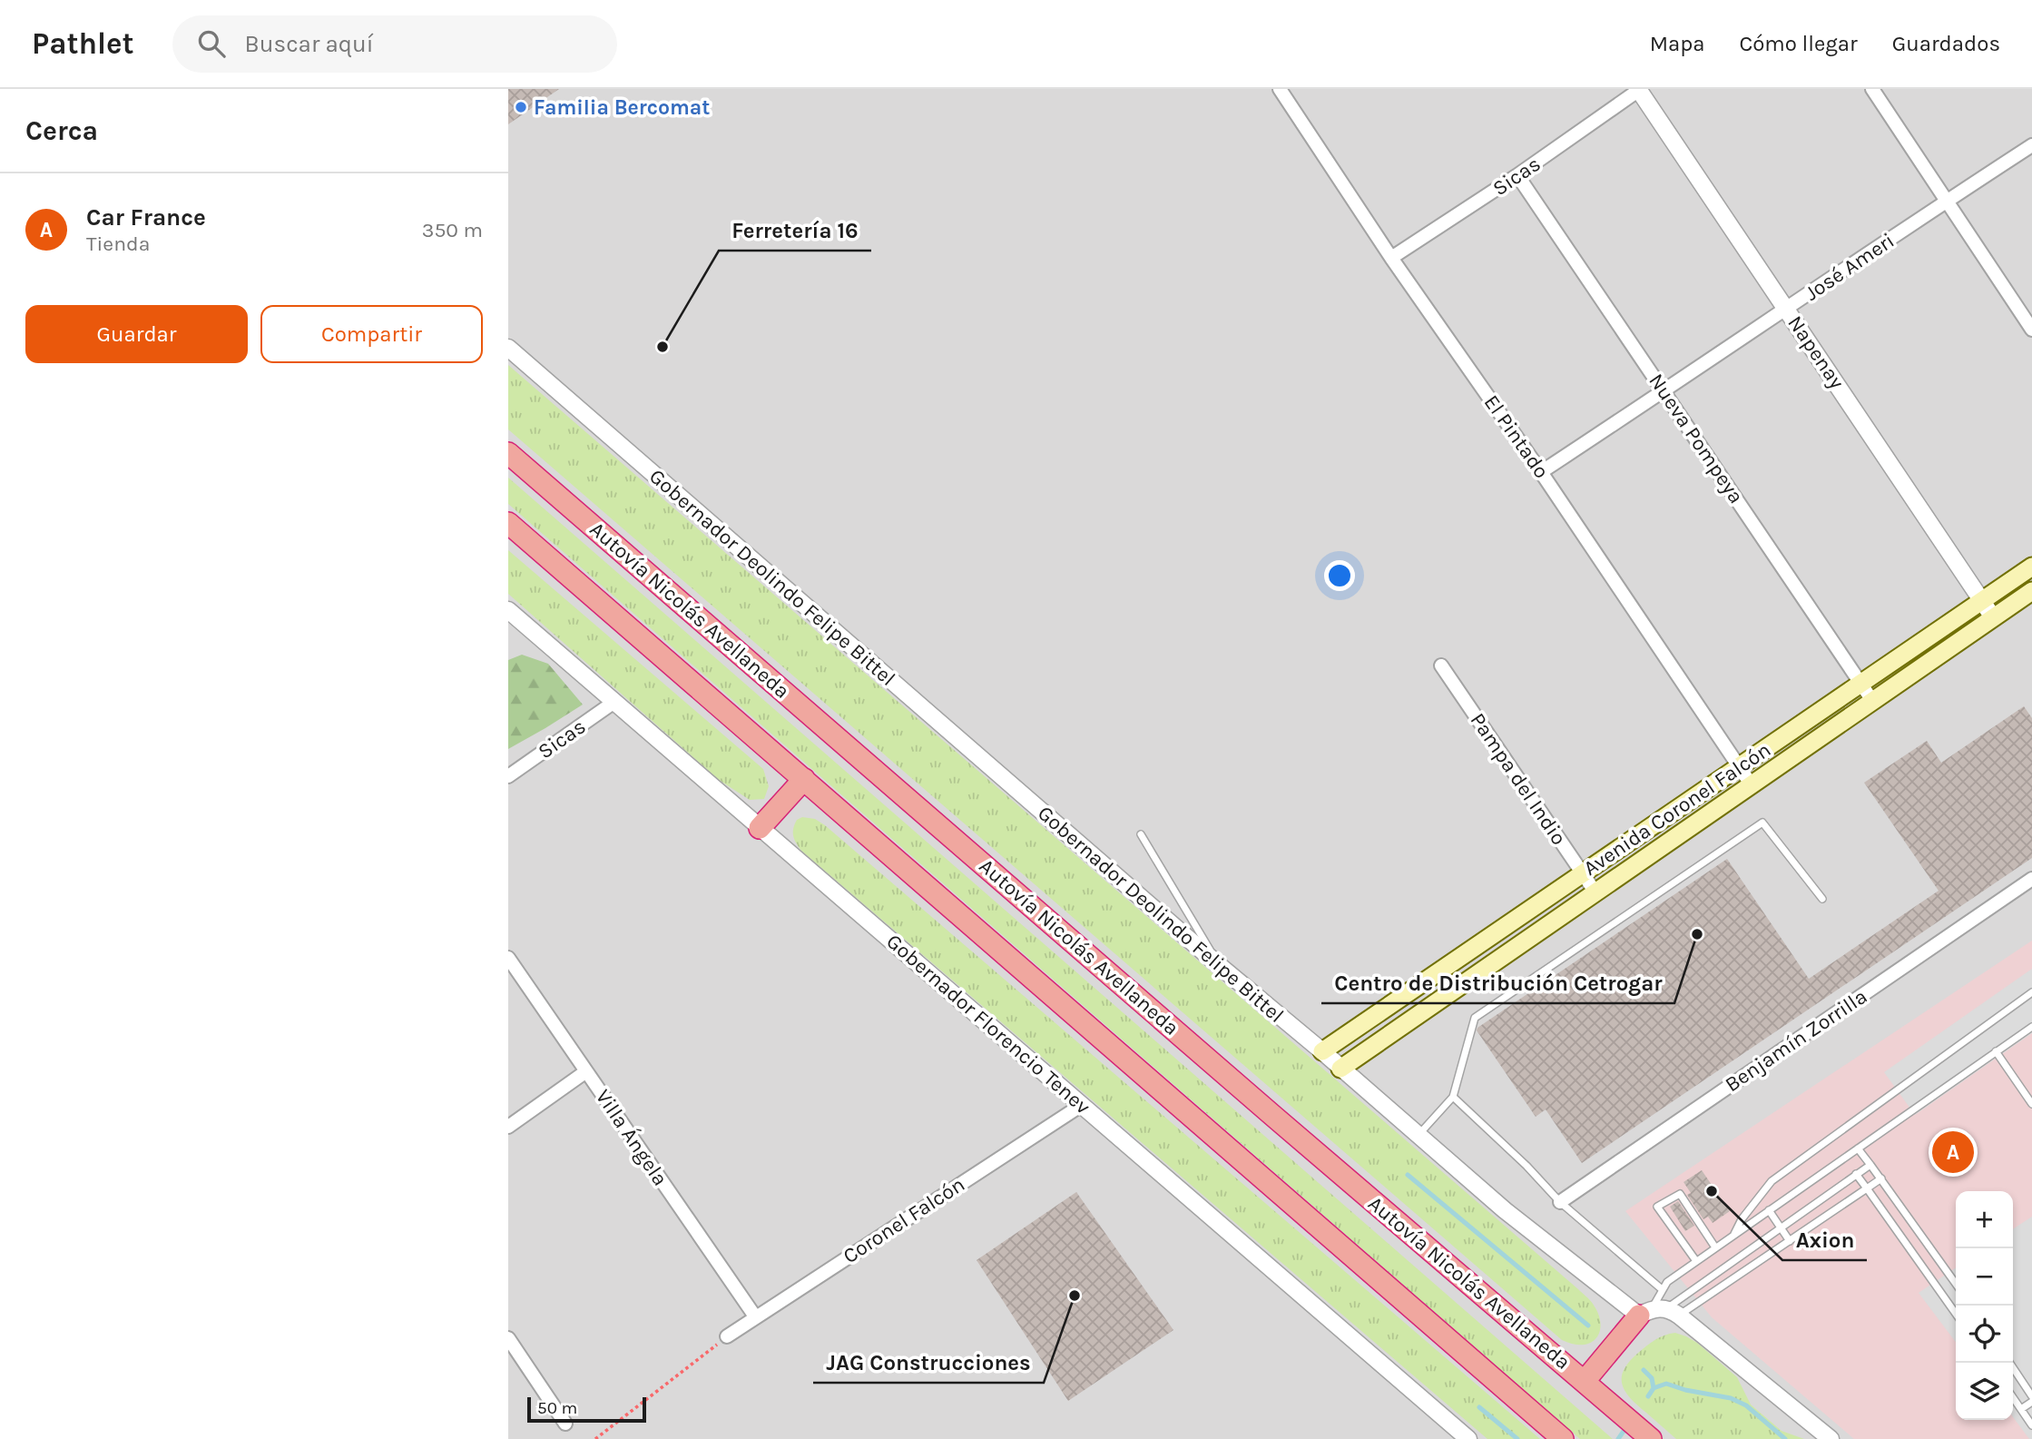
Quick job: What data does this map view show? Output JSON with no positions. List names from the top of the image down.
{
  "streets": {
    "highway": ["Autovía Nicolás Avellaneda"],
    "main road": ["Avenida Coronel Falcón"],
    "street": [
      "Sicas",
      "José Ameri",
      "Napenay",
      "El Pintado",
      "Nueva Pompeya",
      "Gobernador Deolindo Felipe Bittel",
      "Pampa del Indio",
      "Gobernador Florencio Tenev",
      "Benjamín Zorrilla",
      "Villa Ángela",
      "Coronel Falcón"
    ]
  },
  "crossings": [
    ["Sicas", "Napenay"],
    ["Sicas", "El Pintado"],
    ["Sicas", "Nueva Pompeya"],
    ["Sicas", "Gobernador Florencio Tenev"],
    ["José Ameri", "Napenay"],
    ["José Ameri", "El Pintado"],
    ["José Ameri", "Nueva Pompeya"],
    ["Napenay", "Avenida Coronel Falcón"],
    ["El Pintado", "Avenida Coronel Falcón"],
    ["Nueva Pompeya", "Avenida Coronel Falcón"],
    ["Gobernador Deolindo Felipe Bittel", "Avenida Coronel Falcón"],
    ["Pampa del Indio", "Avenida Coronel Falcón"],
    ["Gobernador Florencio Tenev", "Coronel Falcón"],
    ["Villa Ángela", "Coronel Falcón"]
  ],
  "places": [
    "Familia Bercomat",
    "Ferretería 16",
    "Centro de Distribución Cetrogar",
    "Axion",
    "JAG Construcciones"
  ],
  "scale_bar": "50 m",
  "page": {
    "header": "Pathlet",
    "search": "Buscar aquí",
    "nav": ["Mapa", "Cómo llegar", "Guardados"],
    "heading": "Cerca",
    "list": [
      {
        "mark": "A",
        "name": "Car France",
        "note": "Tienda",
        "value": "350 m"
      }
    ],
    "buttons": ["Guardar", "Compartir"],
    "pins": "A",
    "map_buttons": ["+", "−"],
    "scale": "50 m"
  }
}
